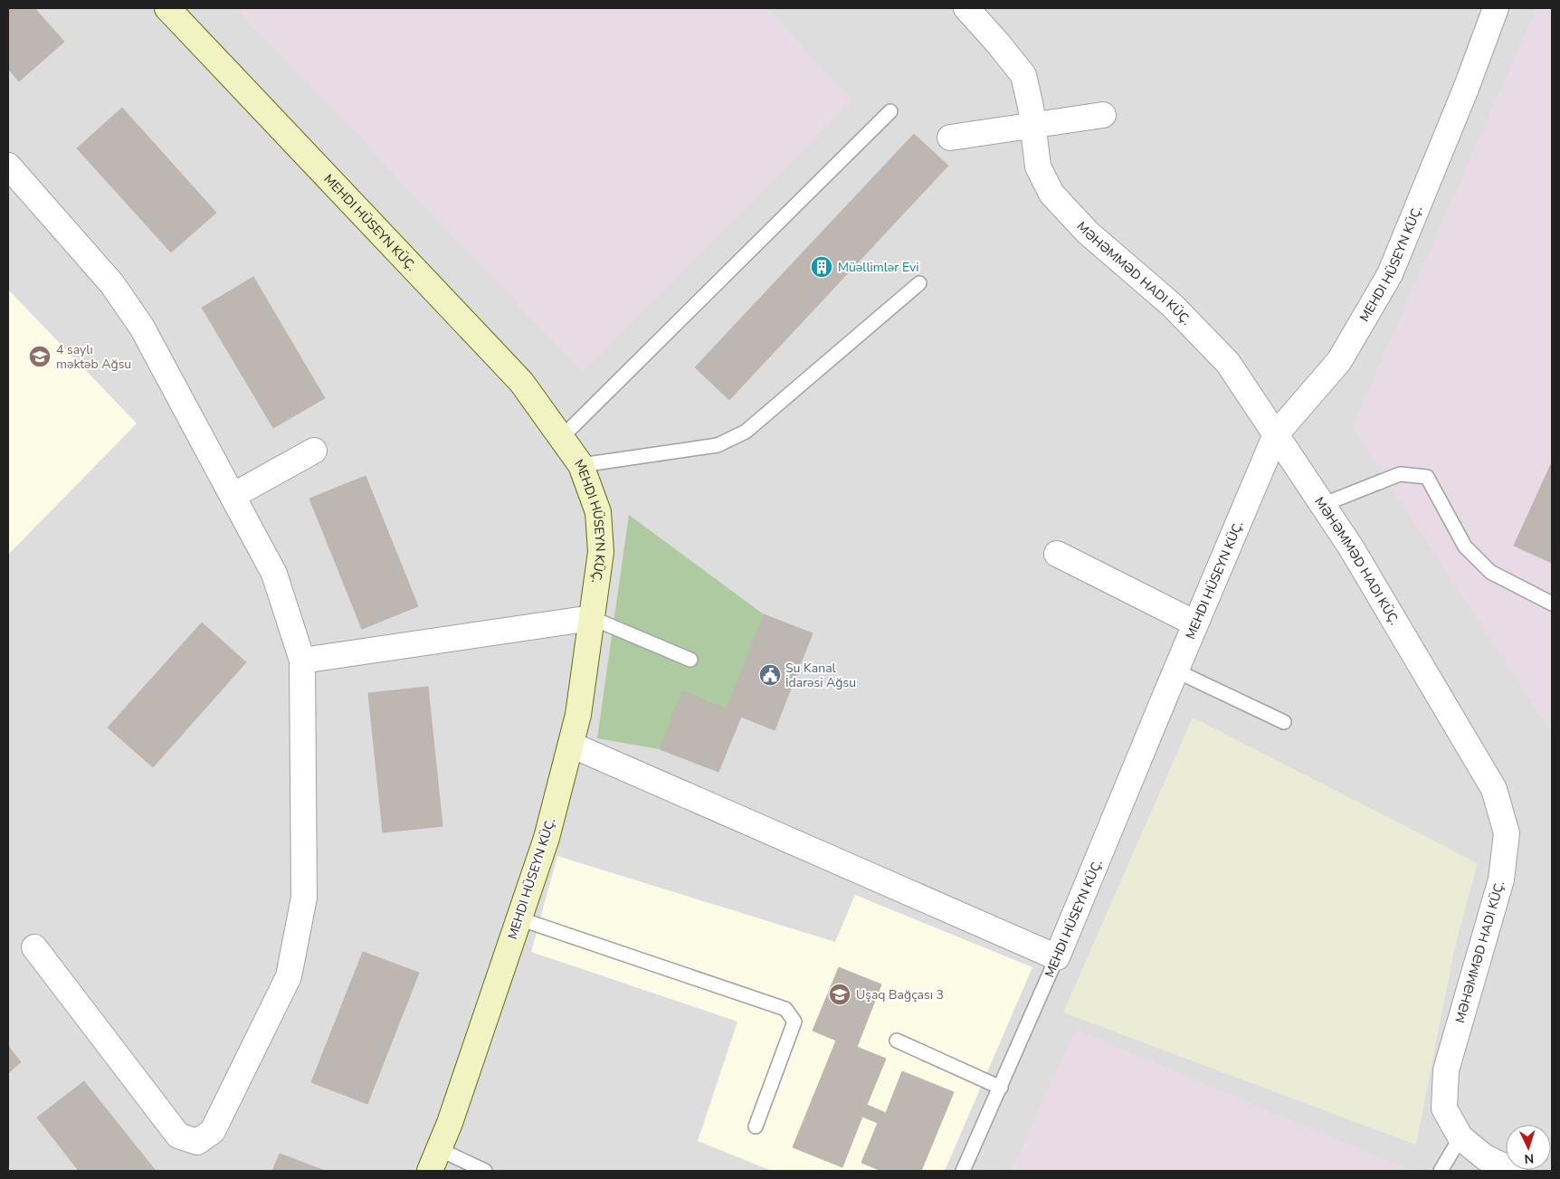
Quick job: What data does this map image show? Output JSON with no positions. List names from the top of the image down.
{
  "streets": {
    "street": ["MEHDI HÜSEYN KÜÇ.", "MƏHƏMMƏD HADI KÜÇ."]
  },
  "crossings": [
    ["MEHDI HÜSEYN KÜÇ.", "MƏHƏMMƏD HADI KÜÇ."]
  ],
  "places": {
    "building": ["Müəllimlər Evi"],
    "school or university": ["4 saylı məktəb Ağsu", "Uşaq Bağçası 3"],
    "public building": ["Su Kanal İdarəsi Ağsu"]
  },
  "north": "bottom"
}
